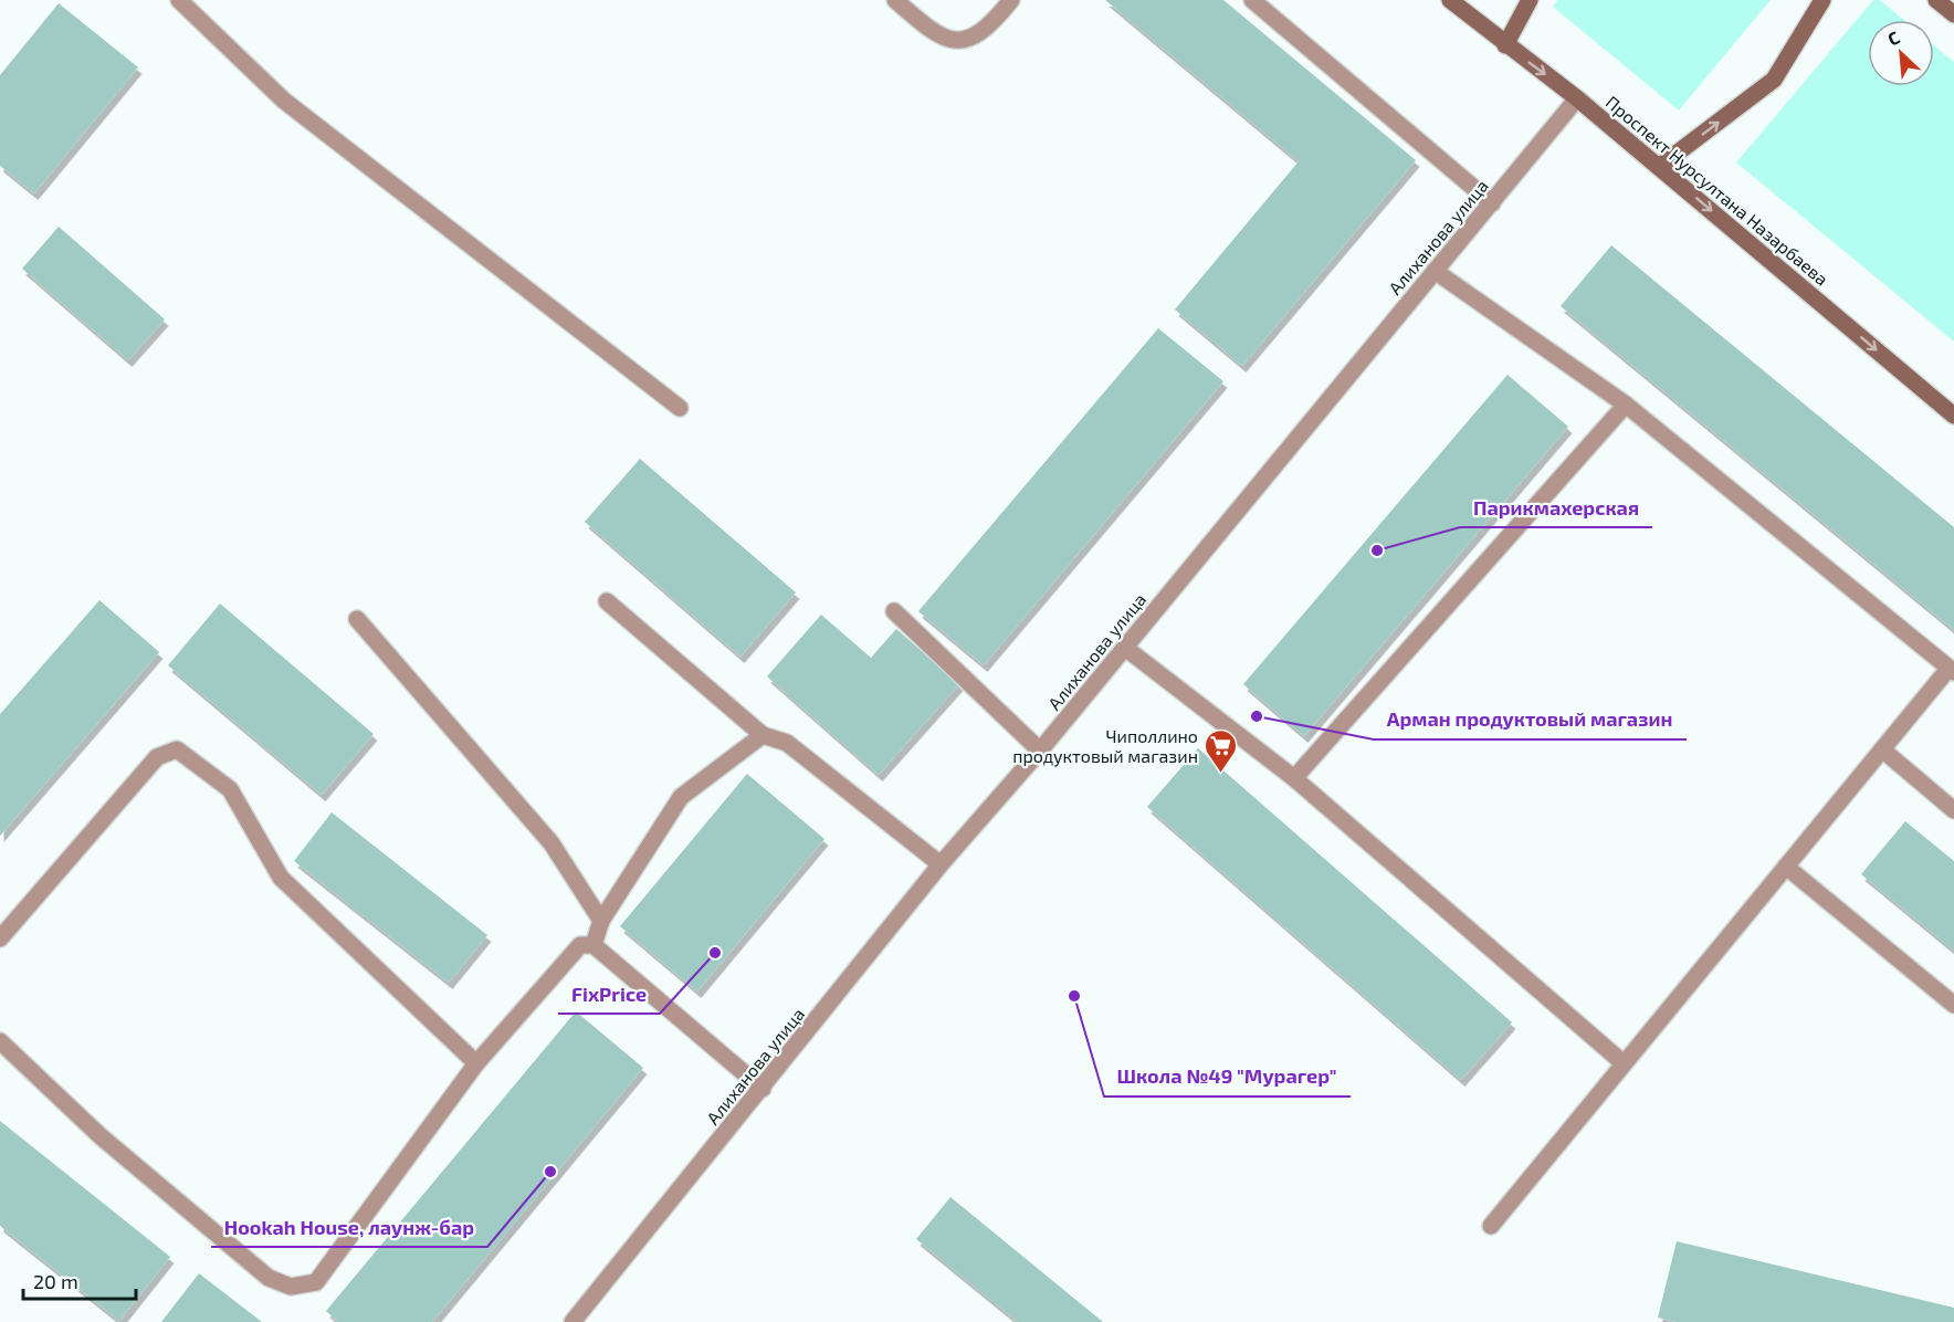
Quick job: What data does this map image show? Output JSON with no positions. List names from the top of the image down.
{
  "streets": {
    "main road": ["Проспект Нурсултана Назарбаева"],
    "street": ["Алиханова улица"]
  },
  "crossings": [
    ["Проспект Нурсултана Назарбаева", "Алиханова улица"]
  ],
  "one_way": ["Проспект Нурсултана Назарбаева"],
  "places": {
    "other": [
      "Парикмахерская",
      "Арман продуктовый магазин",
      "FixPrice",
      "Школа №49 \"Мурагер\"",
      "Hookah House, лаунж-бар"
    ],
    "supermarket": ["Чиполлино продуктовый магазин"]
  },
  "scale_bar": "20 m",
  "north": "top left"
}
